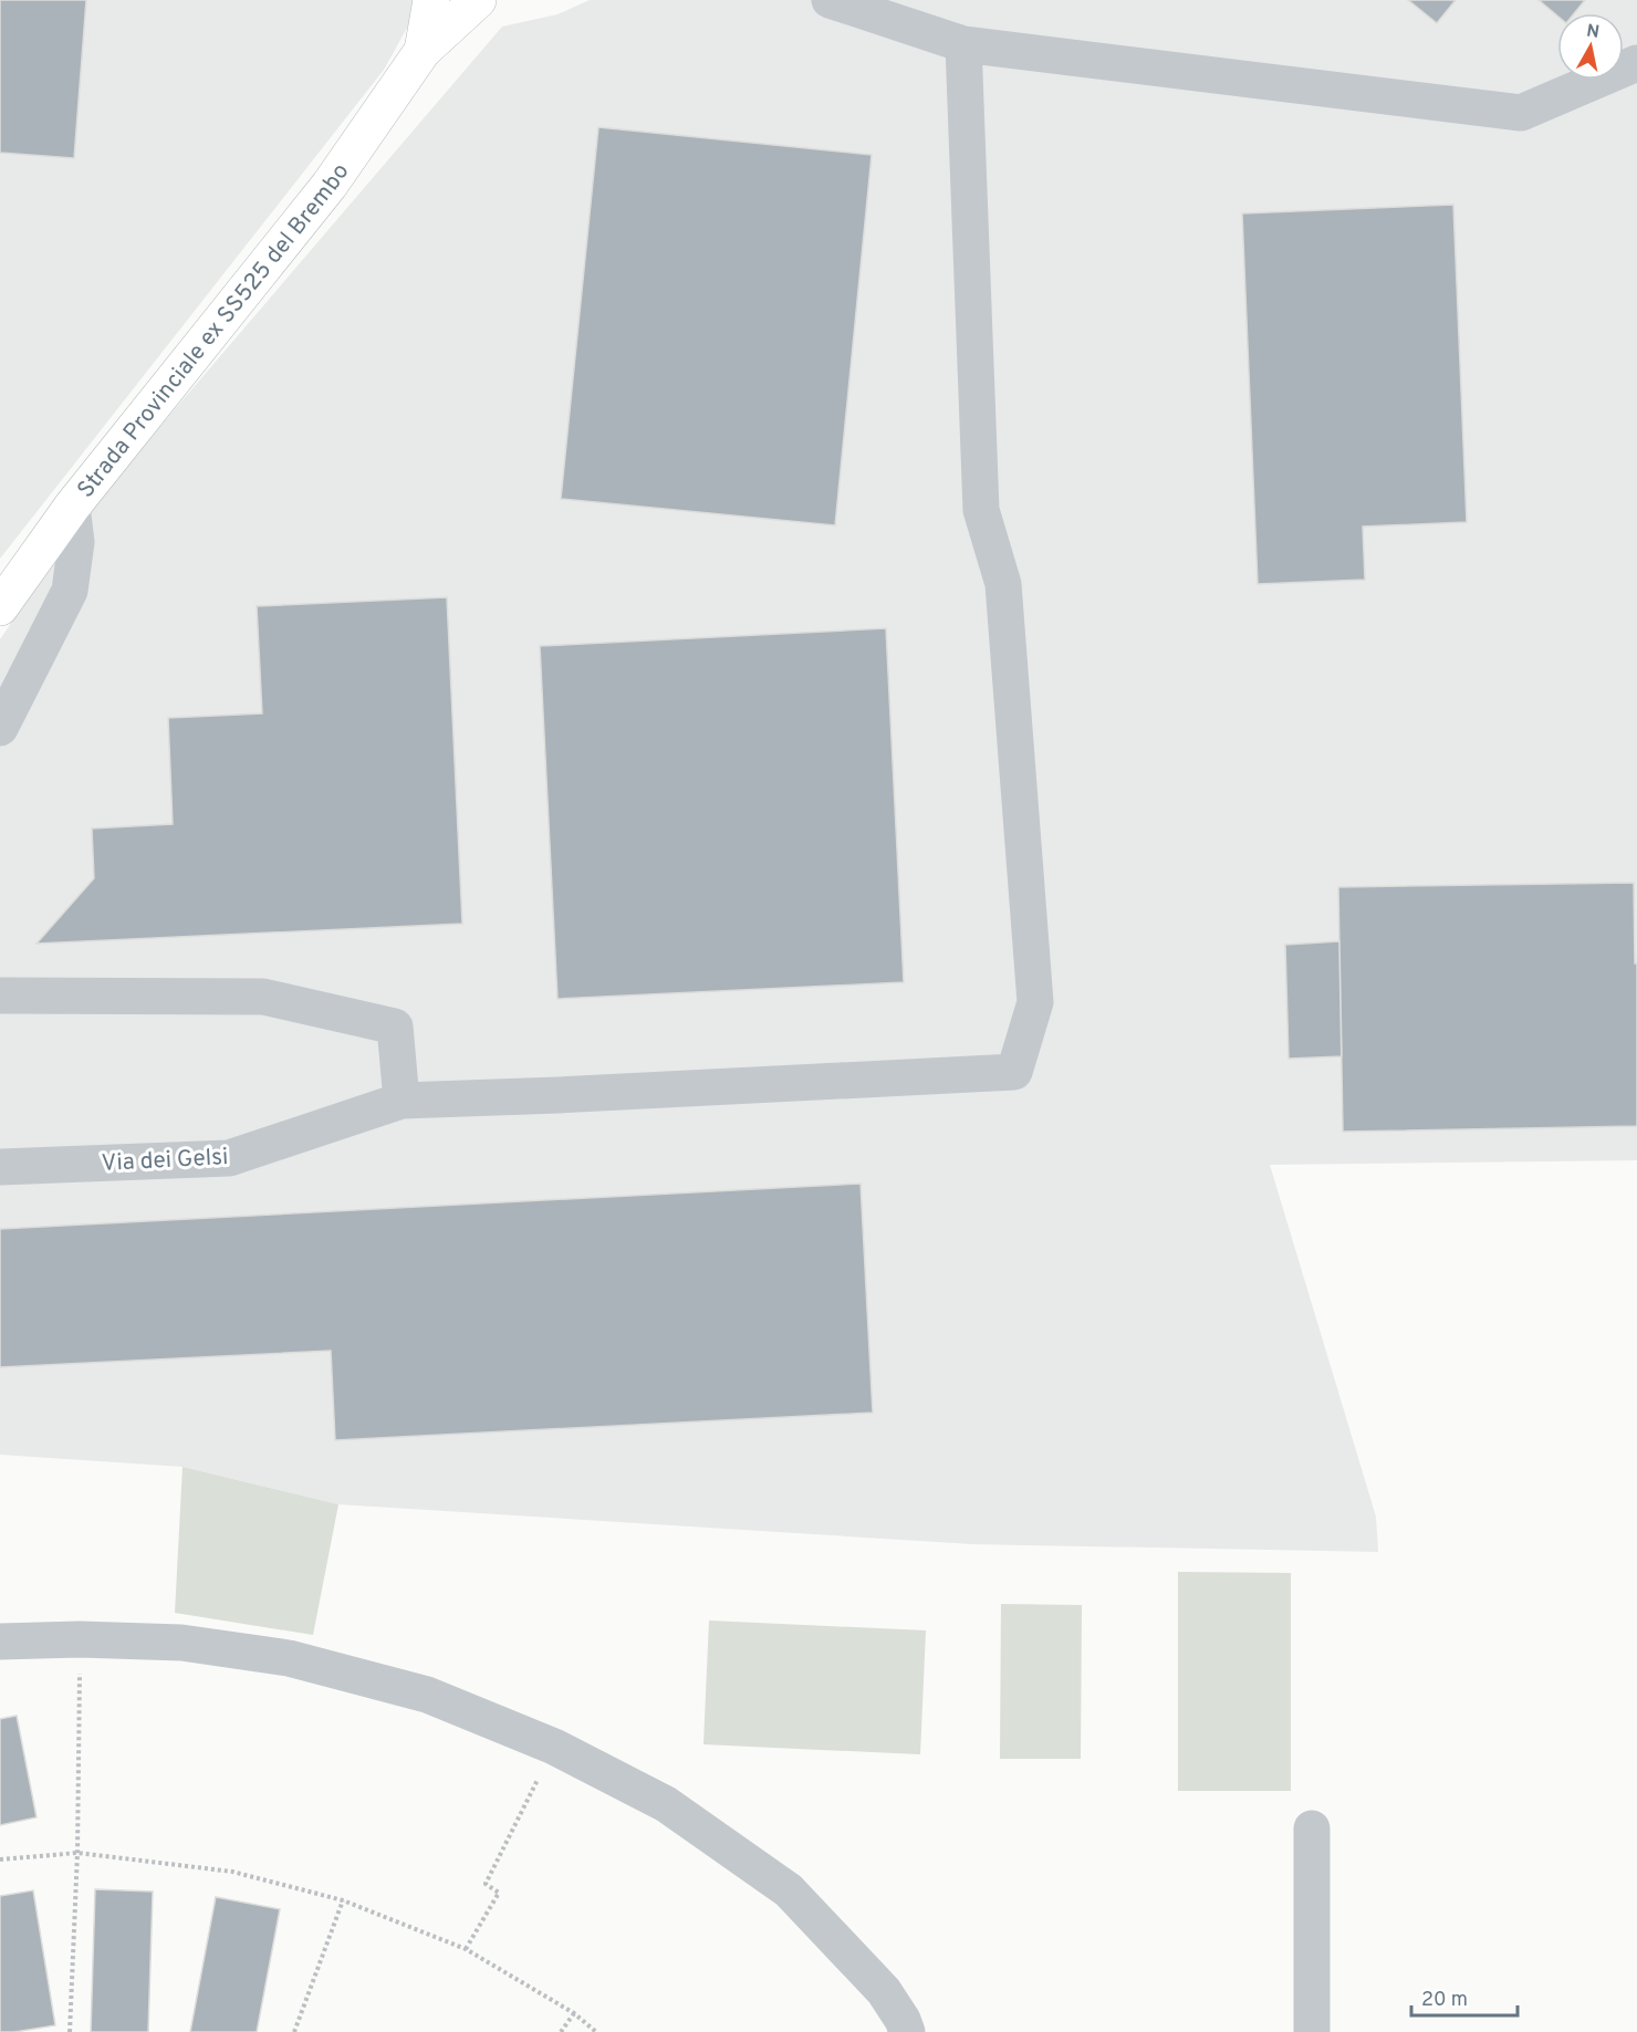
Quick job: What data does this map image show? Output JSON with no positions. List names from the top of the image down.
{
  "streets": {
    "main road": ["Strada Provinciale ex SS525 del Brembo"],
    "street": ["Via dei Gelsi"]
  },
  "scale_bar": "20 m",
  "north": "top"
}
